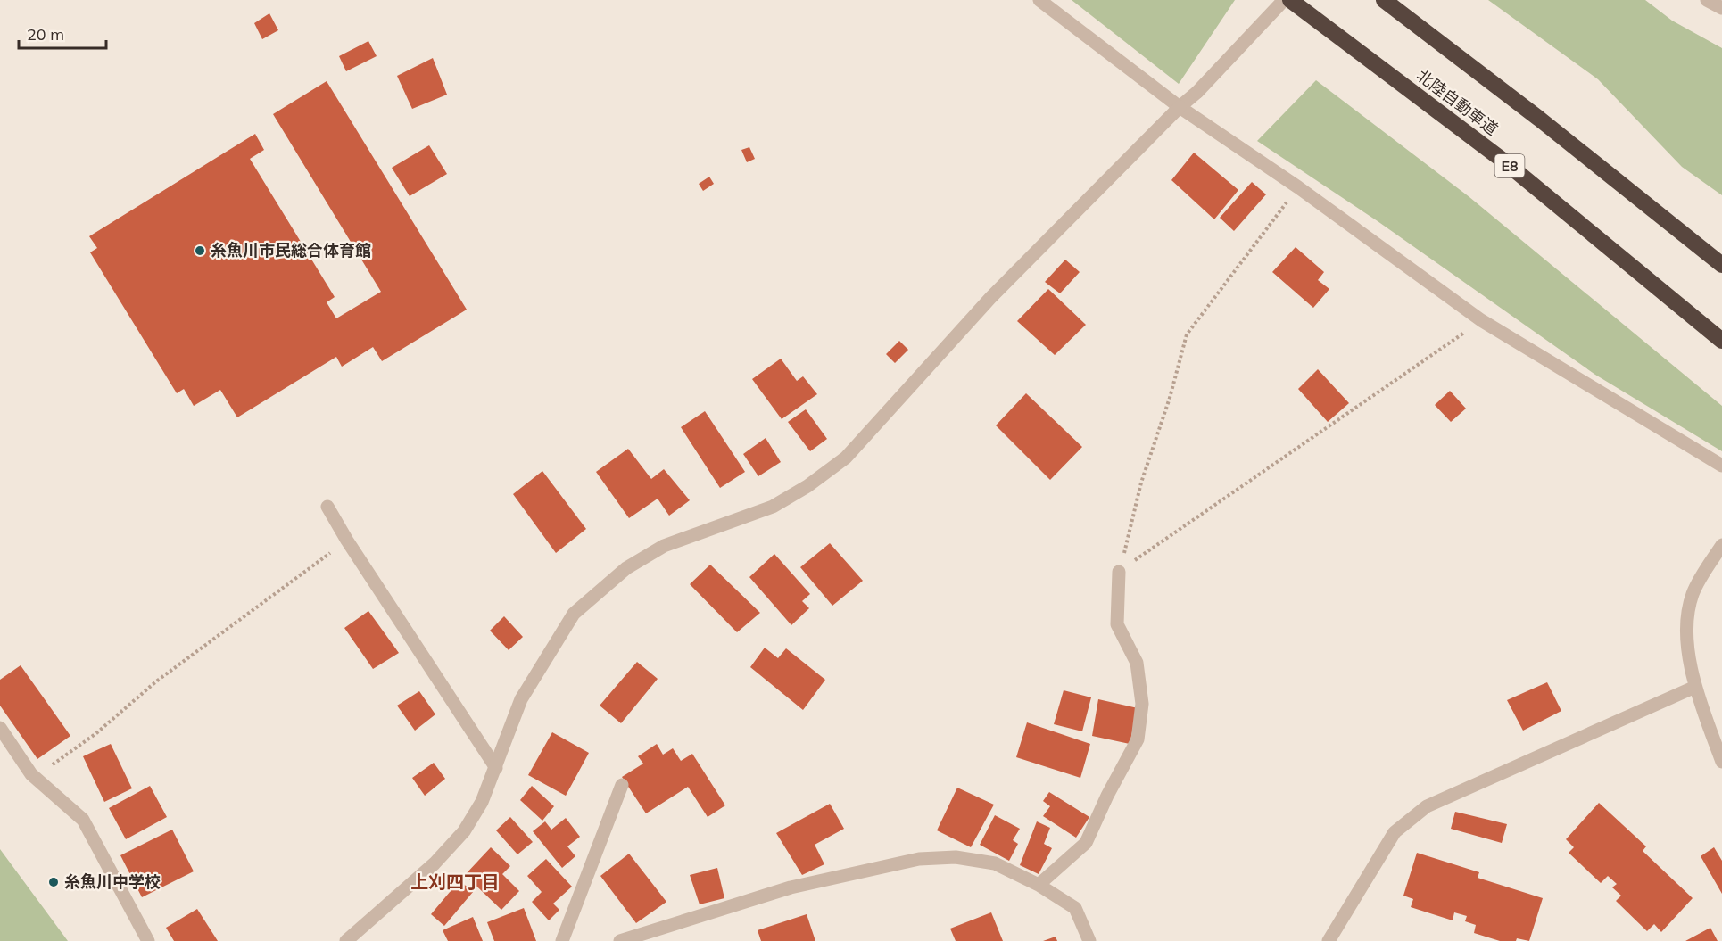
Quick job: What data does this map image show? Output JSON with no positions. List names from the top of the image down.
{
  "streets": {
    "highway": ["北陸自動車道", "E8"]
  },
  "districts": ["上刈四丁目"],
  "places": ["糸魚川市民総合体育館", "糸魚川中学校"],
  "scale_bar": "20 m"
}
